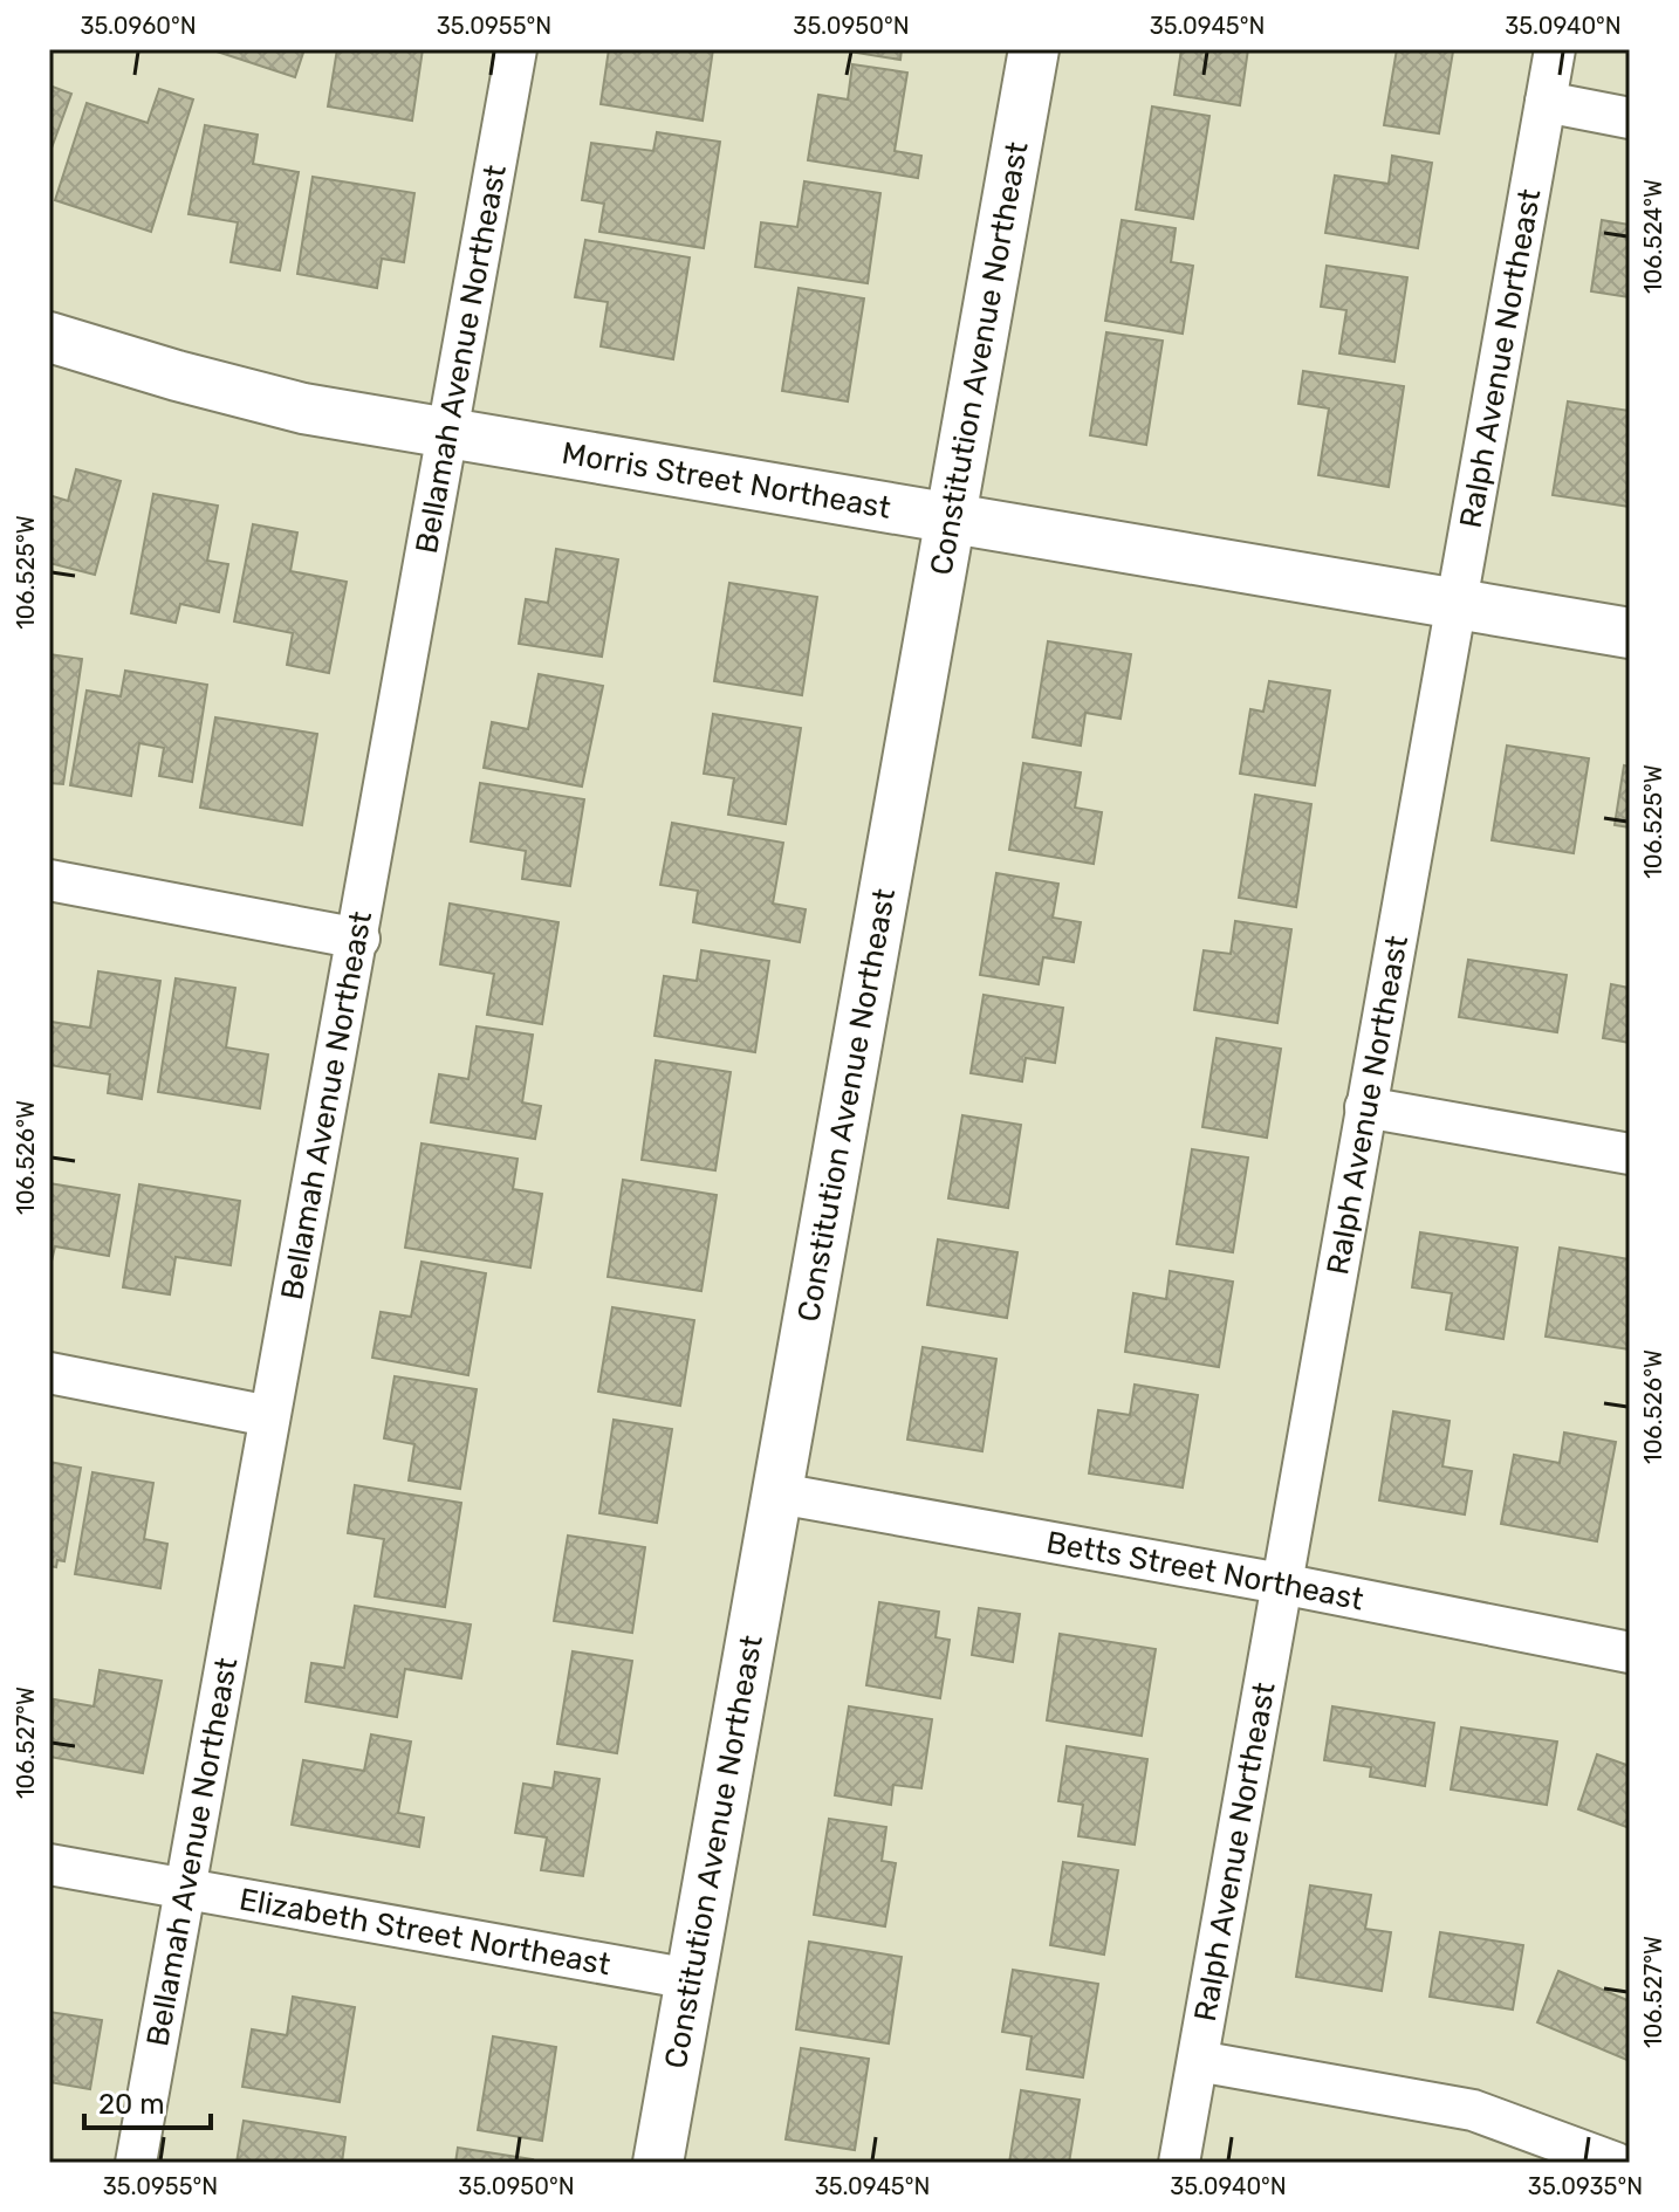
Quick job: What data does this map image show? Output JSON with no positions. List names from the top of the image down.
{
  "streets": {
    "street": [
      "Bellamah Avenue Northeast",
      "Constitution Avenue Northeast",
      "Ralph Avenue Northeast",
      "Morris Street Northeast",
      "Betts Street Northeast",
      "Elizabeth Street Northeast"
    ]
  },
  "crossings": [
    ["Bellamah Avenue Northeast", "Morris Street Northeast"],
    ["Bellamah Avenue Northeast", "Elizabeth Street Northeast"],
    ["Constitution Avenue Northeast", "Morris Street Northeast"],
    ["Constitution Avenue Northeast", "Betts Street Northeast"],
    ["Constitution Avenue Northeast", "Elizabeth Street Northeast"],
    ["Ralph Avenue Northeast", "Morris Street Northeast"],
    ["Ralph Avenue Northeast", "Betts Street Northeast"]
  ],
  "scale_bar": "20 m",
  "coordinates": [
    "35.0960°N",
    "35.0955°N",
    "35.0950°N",
    "35.0945°N",
    "35.0940°N",
    "106.524°W",
    "106.525°W",
    "106.526°W",
    "106.527°W",
    "35.0935°N"
  ]
}
